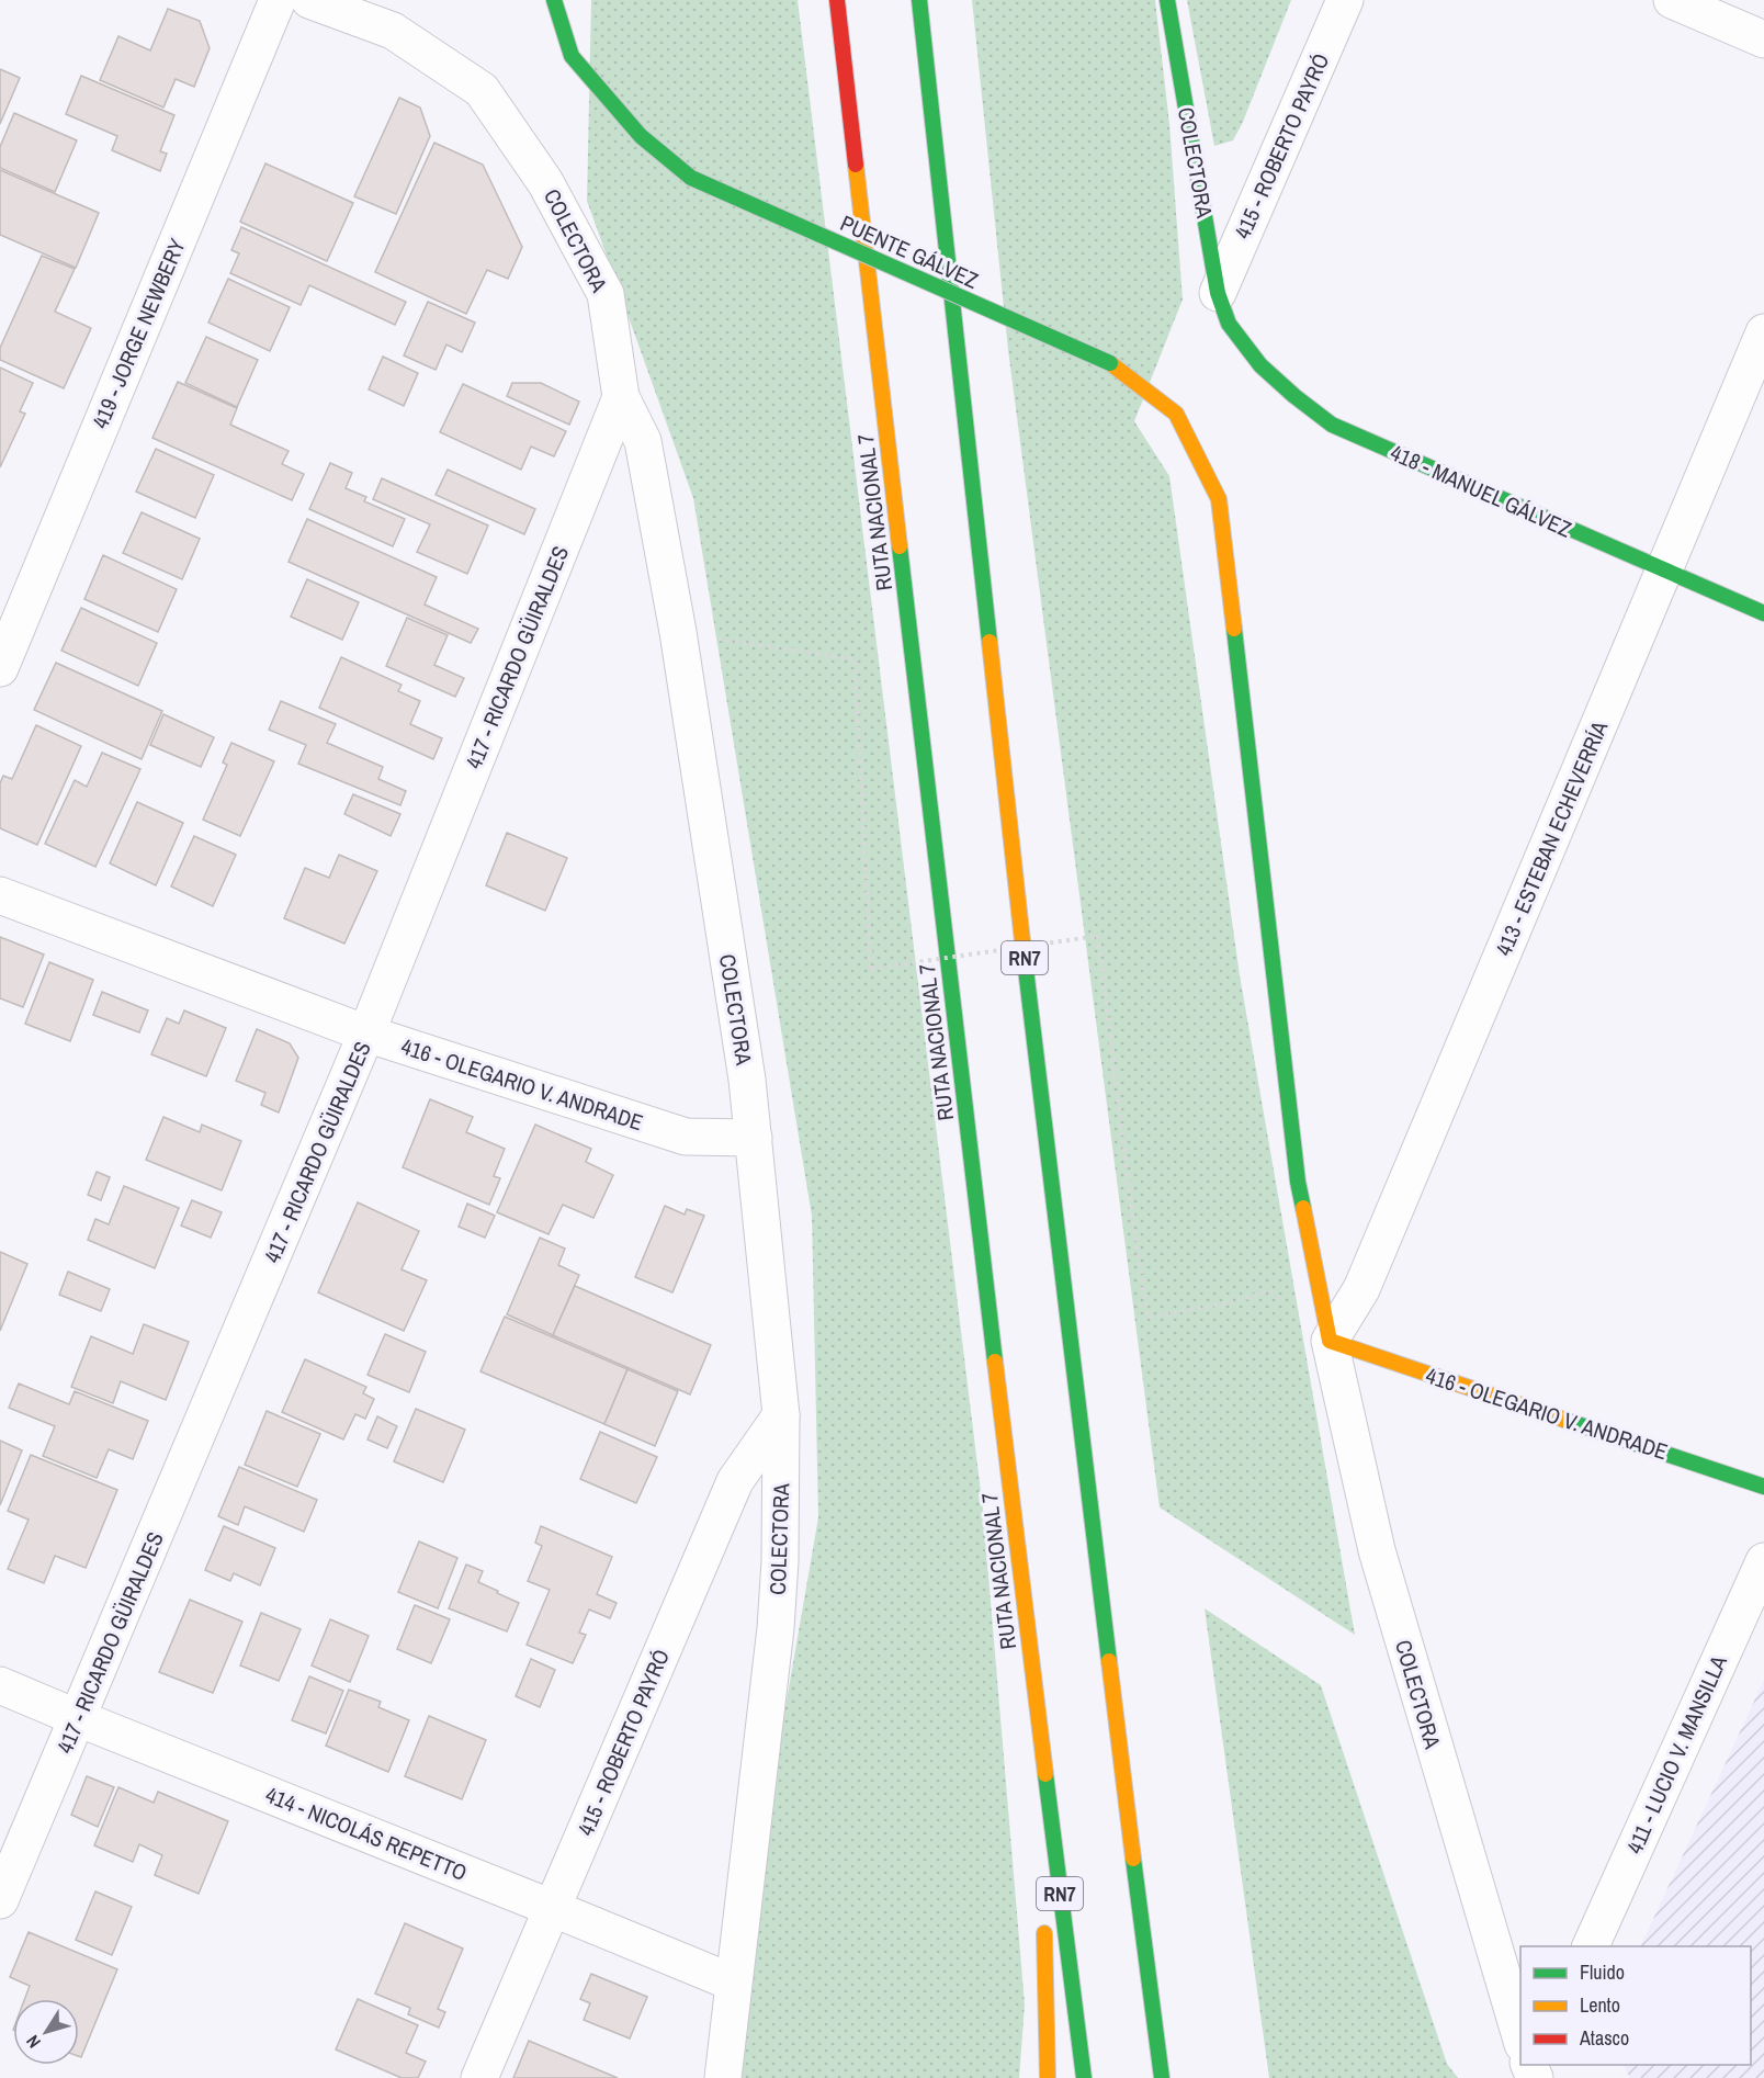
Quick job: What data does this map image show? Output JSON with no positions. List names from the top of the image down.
{
  "streets": {
    "main road": [
      "COLECTORA",
      "PUENTE GÁLVEZ",
      "418 - MANUEL GÁLVEZ",
      "RUTA NACIONAL 7",
      "RN7",
      "416 - OLEGARIO V. ANDRADE"
    ],
    "street": [
      "415 - ROBERTO PAYRÓ",
      "419 - JORGE NEWBERY",
      "417 - RICARDO GÜIRALDES",
      "413 - ESTEBAN ECHEVERRÍA",
      "411 - LUCIO V. MANSILLA",
      "414 - NICOLÁS REPETTO"
    ]
  },
  "crossings": [
    ["415 - ROBERTO PAYRÓ", "COLECTORA"],
    ["415 - ROBERTO PAYRÓ", "418 - MANUEL GÁLVEZ"],
    ["415 - ROBERTO PAYRÓ", "414 - NICOLÁS REPETTO"],
    ["COLECTORA", "PUENTE GÁLVEZ"],
    ["COLECTORA", "418 - MANUEL GÁLVEZ"],
    ["COLECTORA", "417 - RICARDO GÜIRALDES"],
    ["COLECTORA", "413 - ESTEBAN ECHEVERRÍA"],
    ["COLECTORA", "416 - OLEGARIO V. ANDRADE"],
    ["COLECTORA", "414 - NICOLÁS REPETTO"],
    ["PUENTE GÁLVEZ", "413 - ESTEBAN ECHEVERRÍA"],
    ["PUENTE GÁLVEZ", "416 - OLEGARIO V. ANDRADE"],
    ["418 - MANUEL GÁLVEZ", "413 - ESTEBAN ECHEVERRÍA"],
    ["417 - RICARDO GÜIRALDES", "416 - OLEGARIO V. ANDRADE"],
    ["417 - RICARDO GÜIRALDES", "414 - NICOLÁS REPETTO"],
    ["413 - ESTEBAN ECHEVERRÍA", "416 - OLEGARIO V. ANDRADE"]
  ],
  "legend": ["Fluido", "Lento", "Atasco"],
  "north": "bottom left"
}
